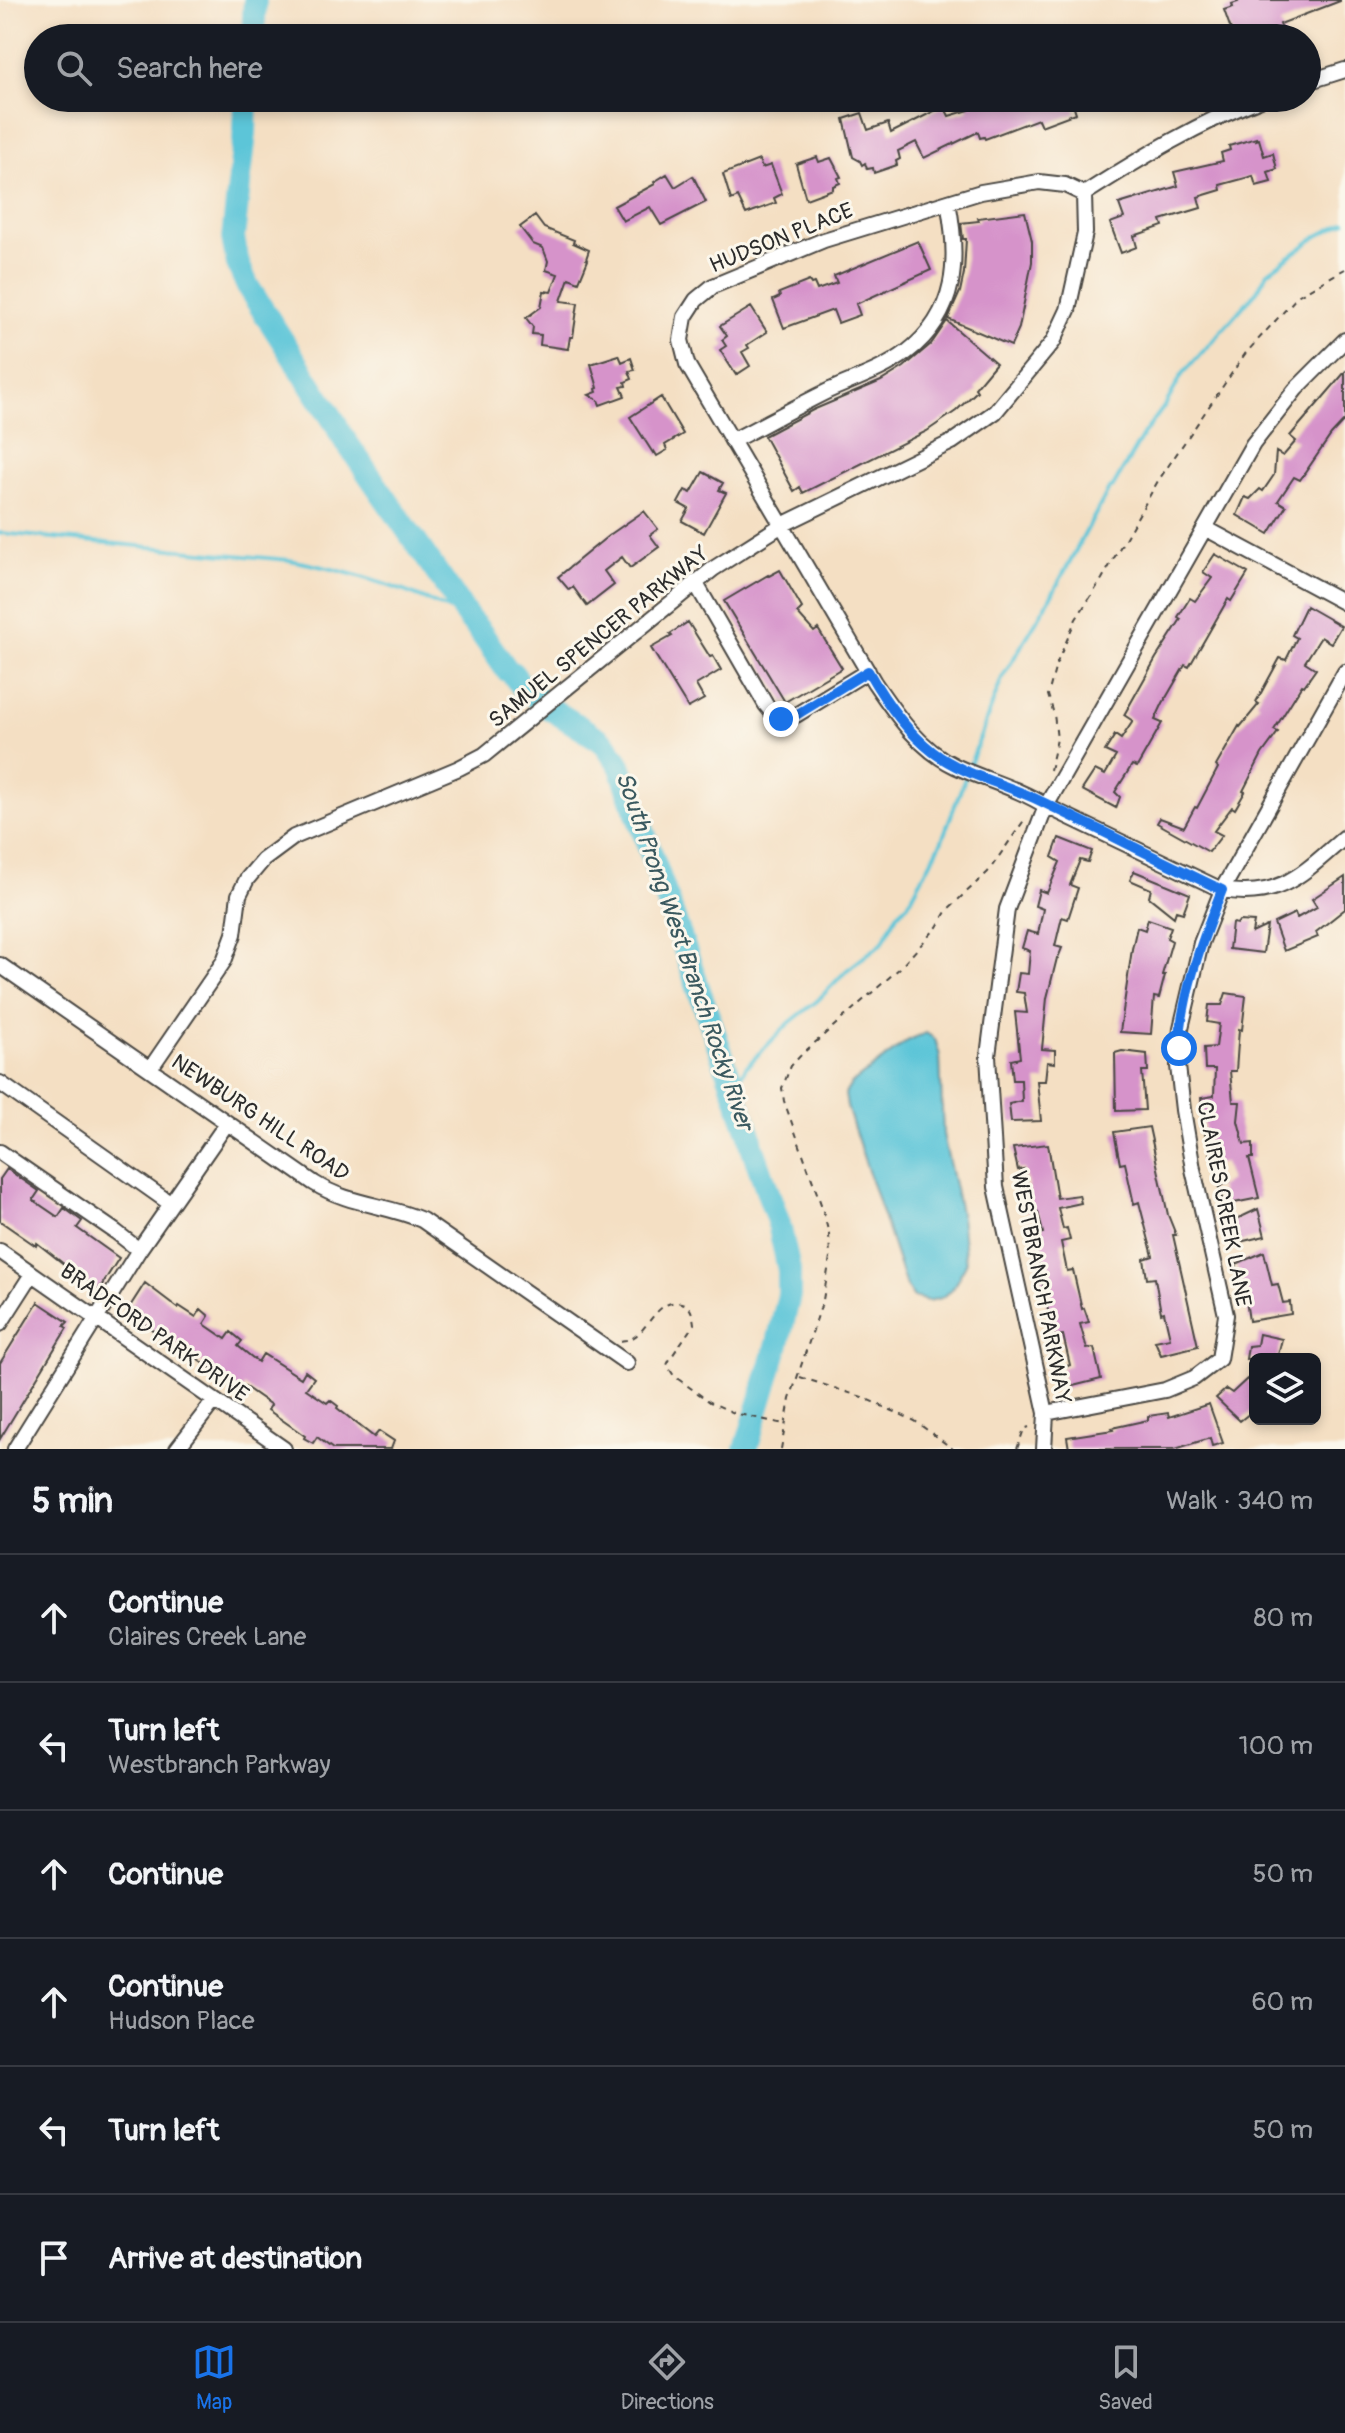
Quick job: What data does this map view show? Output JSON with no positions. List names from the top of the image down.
{
  "streets": {
    "street": [
      "HUDSON PLACE",
      "SAMUEL SPENCER PARKWAY",
      "NEWBURG HILL ROAD",
      "CLAIRES CREEK LANE",
      "WESTBRANCH PARKWAY",
      "BRADFORD PARK DRIVE"
    ]
  },
  "crossings": [
    ["HUDSON PLACE", "SAMUEL SPENCER PARKWAY"],
    ["HUDSON PLACE", "WESTBRANCH PARKWAY"],
    ["SAMUEL SPENCER PARKWAY", "NEWBURG HILL ROAD"],
    ["CLAIRES CREEK LANE", "WESTBRANCH PARKWAY"]
  ],
  "water": ["South Prong West Branch Rocky River"],
  "page": {
    "search": "Search here",
    "heading": ["5 min", "Walk · 340 m"],
    "list": [
      ["Continue", "Claires Creek Lane", "80 m"],
      ["Turn left", "Westbranch Parkway", "100 m"],
      ["Continue", "50 m"],
      ["Continue", "Hudson Place", "60 m"],
      ["Turn left", "50 m"],
      "Arrive at destination"
    ],
    "nav": ["Map", "Directions", "Saved"]
  }
}
